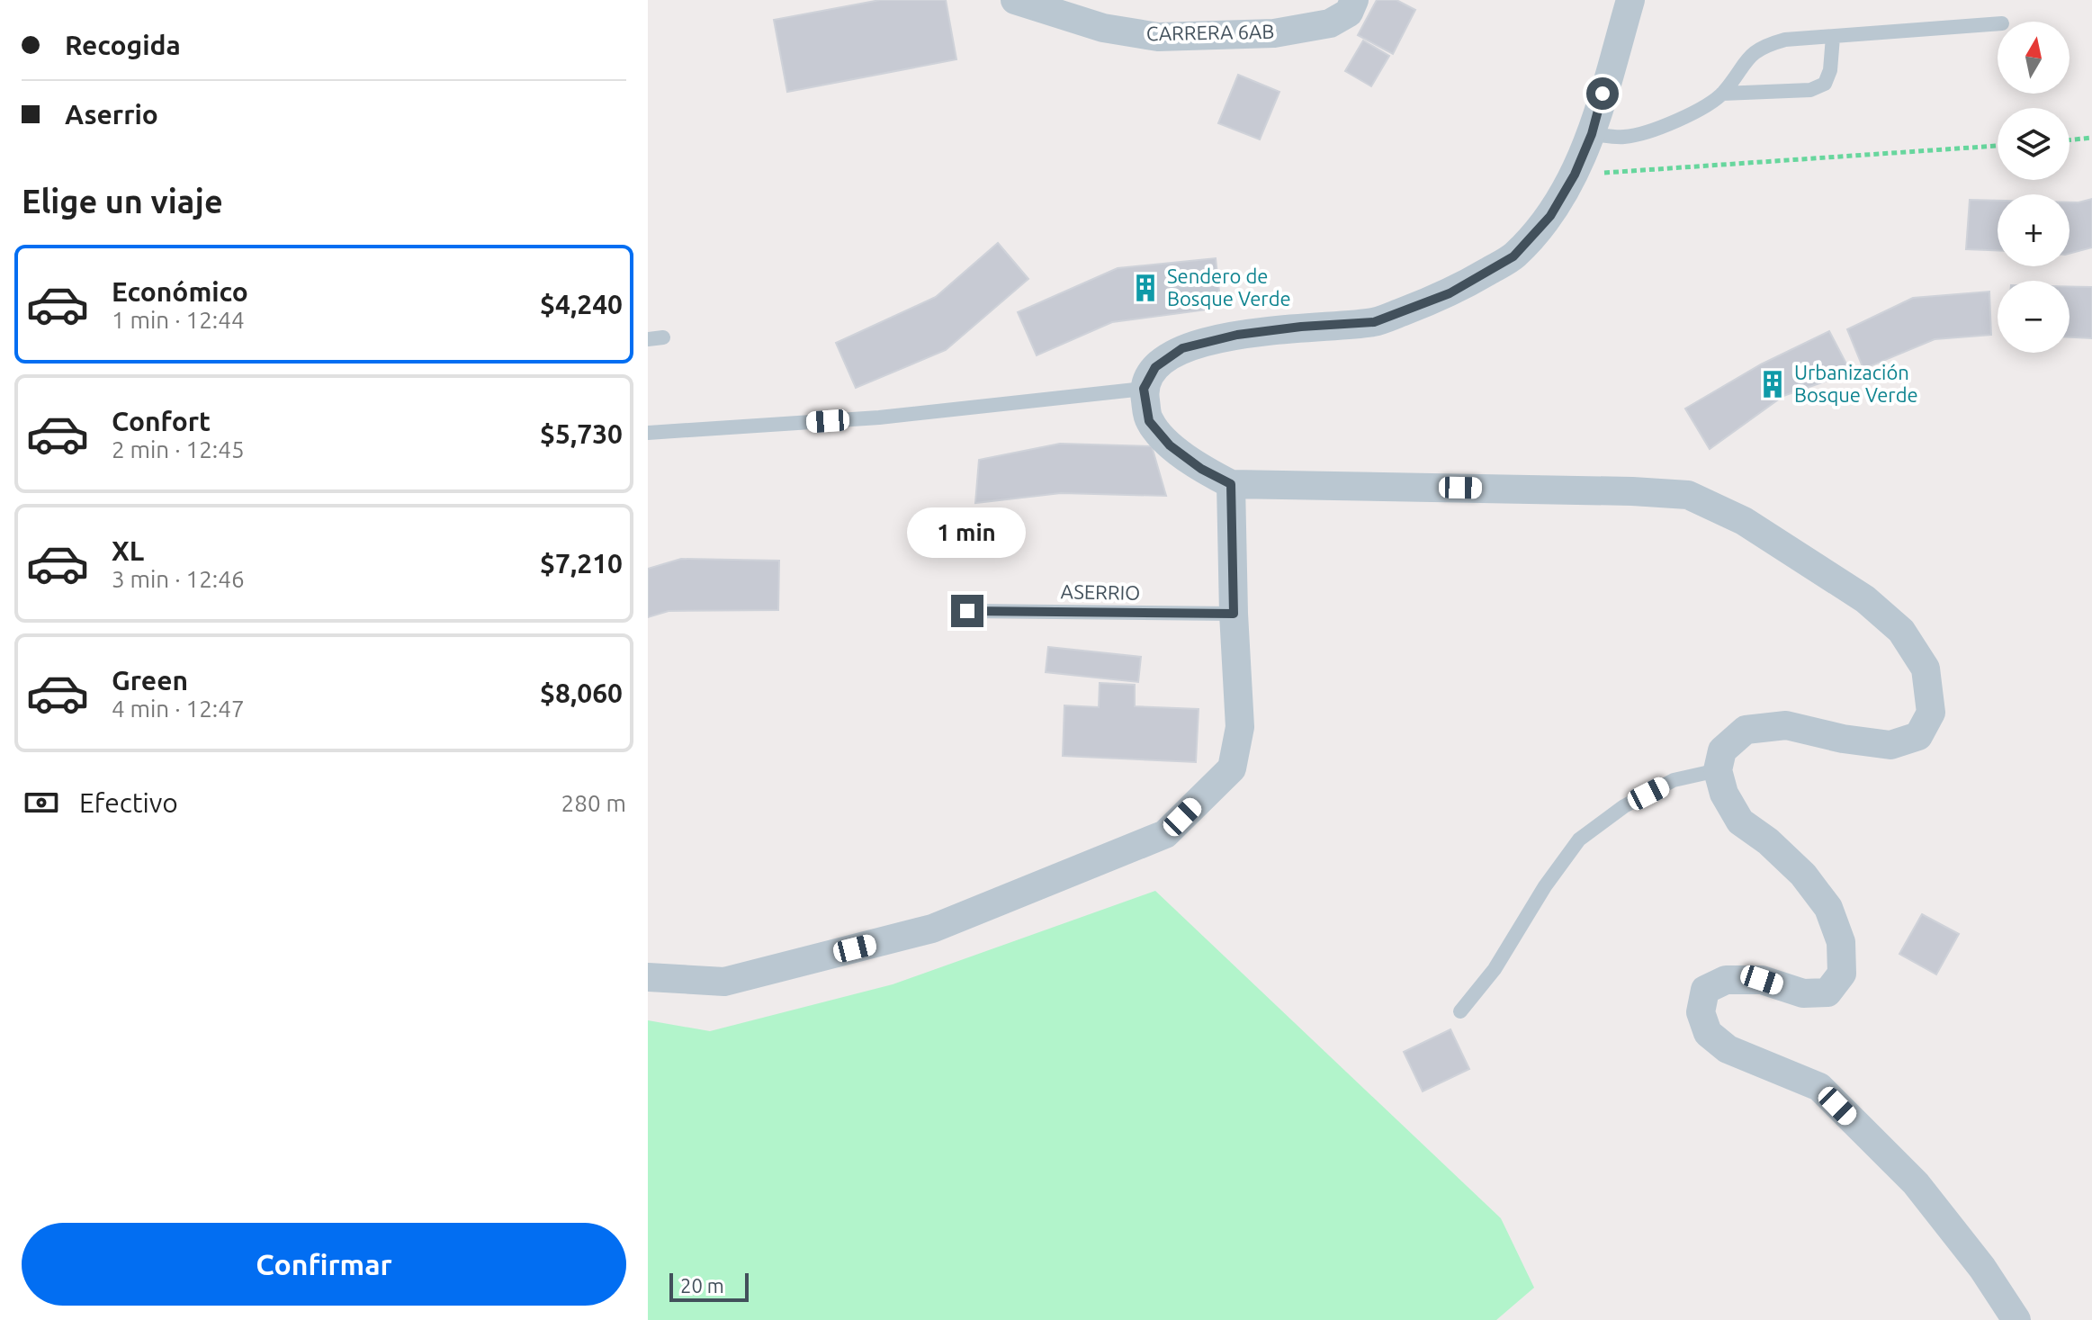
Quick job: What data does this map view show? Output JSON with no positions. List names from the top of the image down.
{
  "streets": {
    "street": ["CARRERA 6AB"],
    "lane": ["ASERRIO"]
  },
  "places": {
    "building": ["Sendero de Bosque Verde", "Urbanización Bosque Verde"]
  },
  "scale_bar": "20 m",
  "north": "top",
  "page": {
    "banner": ["Recogida", "Aserrio"],
    "map_buttons": ["+", "−"],
    "heading": "Elige un viaje",
    "list": [
      {
        "name": "Económico",
        "note": "1 min · 12:44",
        "value": "$4,240"
      },
      {
        "name": "Confort",
        "note": "2 min · 12:45",
        "value": "$5,730"
      },
      {
        "name": "XL",
        "note": "3 min · 12:46",
        "value": "$7,210"
      },
      {
        "name": "Green",
        "note": "4 min · 12:47",
        "value": "$8,060"
      }
    ],
    "bubble": "1 min",
    "pay": ["Efectivo", "280 m"],
    "buttons": "Confirmar",
    "scale": "20 m"
  }
}
